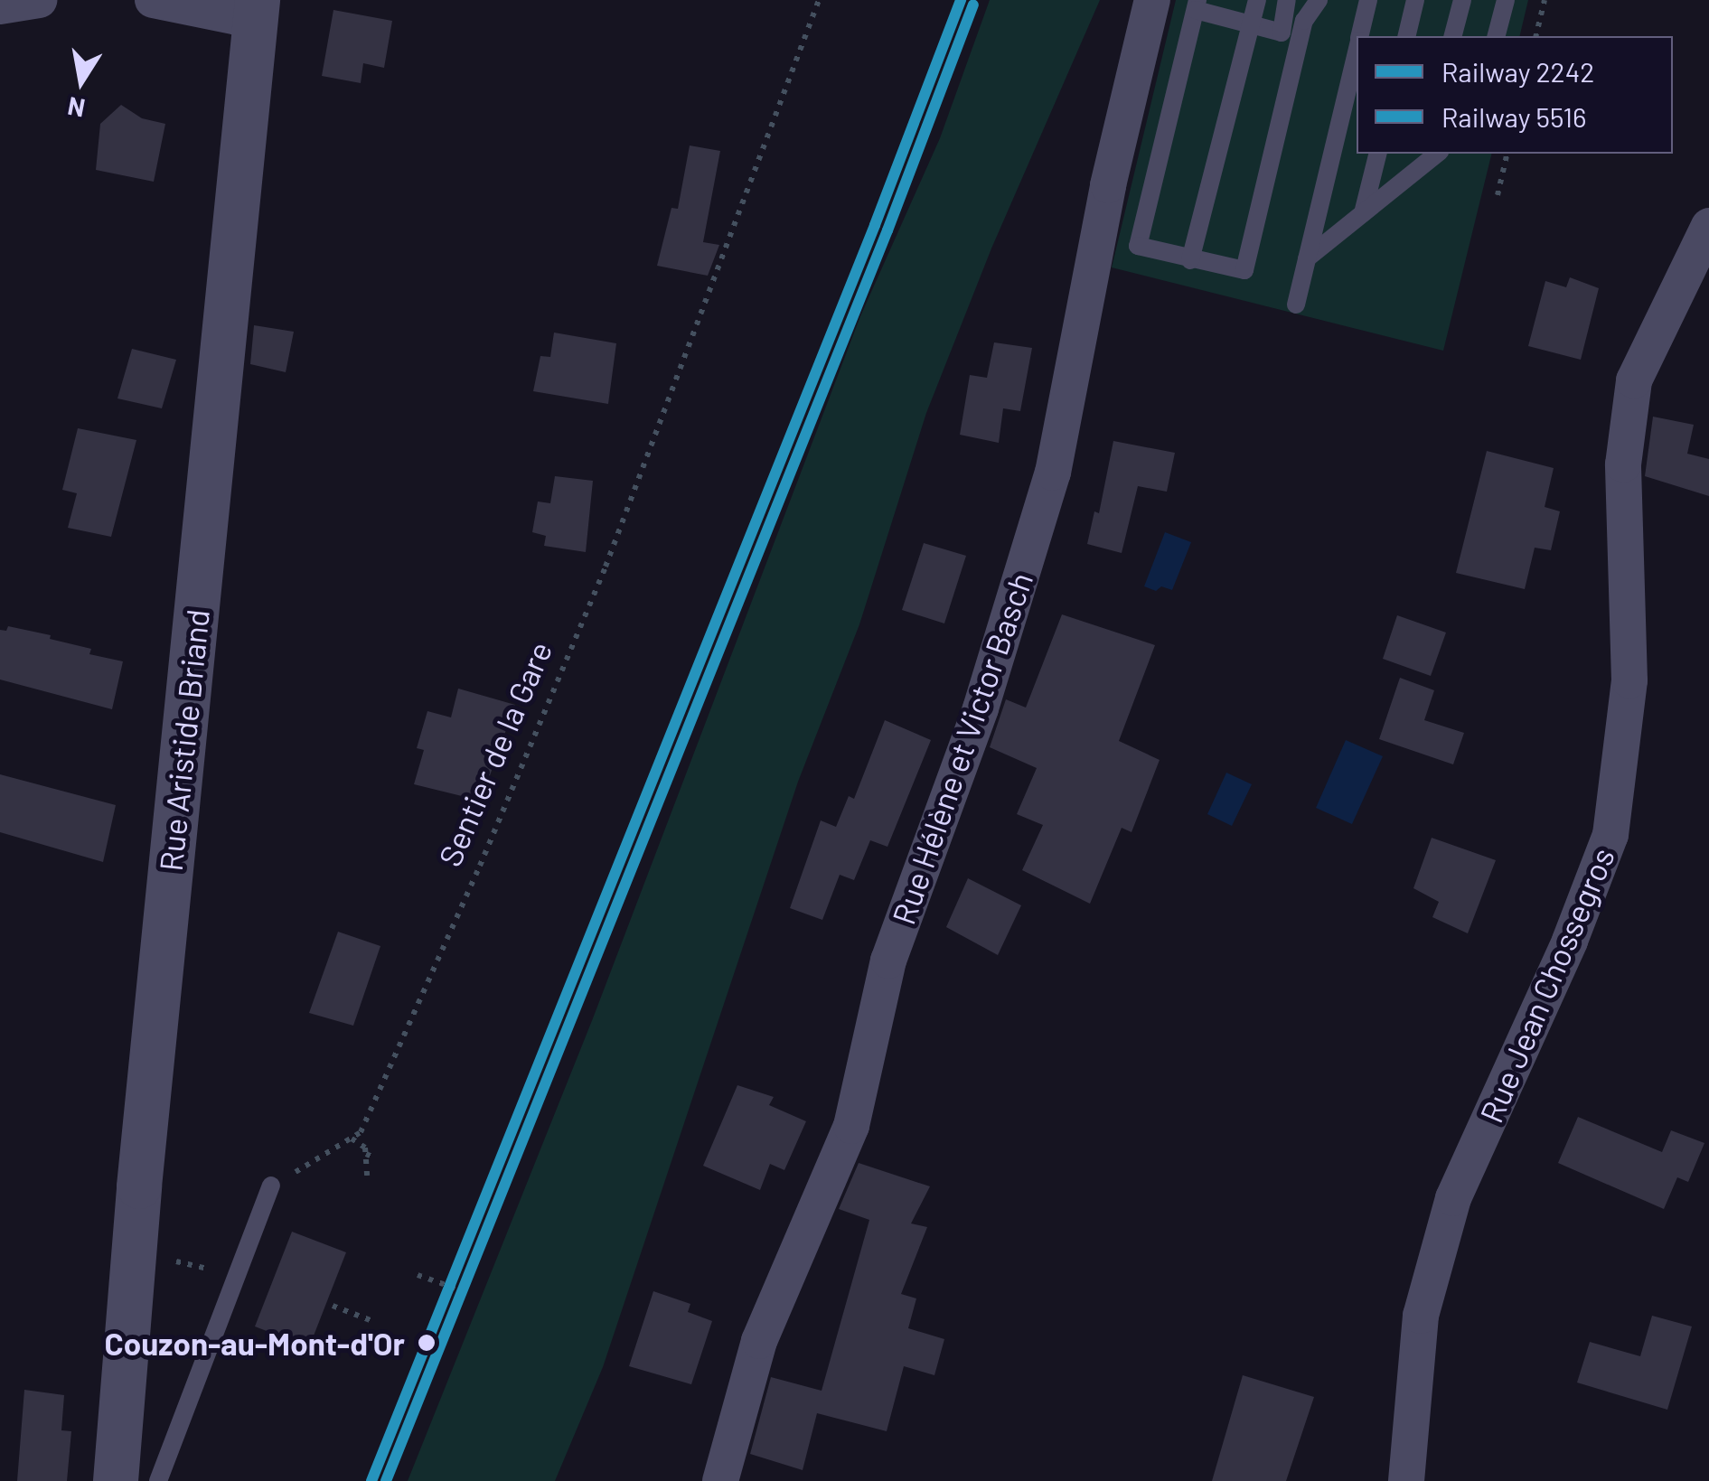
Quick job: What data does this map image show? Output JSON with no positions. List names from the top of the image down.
{
  "streets": {
    "street": ["Rue Aristide Briand", "Rue Hélène et Victor Basch", "Rue Jean Chossegros"],
    "path": ["Sentier de la Gare"]
  },
  "places": ["Couzon-au-Mont-d'Or"],
  "lines": ["rail line 2242", "rail line 5516"],
  "legend": ["Railway 2242", "Railway 5516"],
  "north": "bottom"
}
